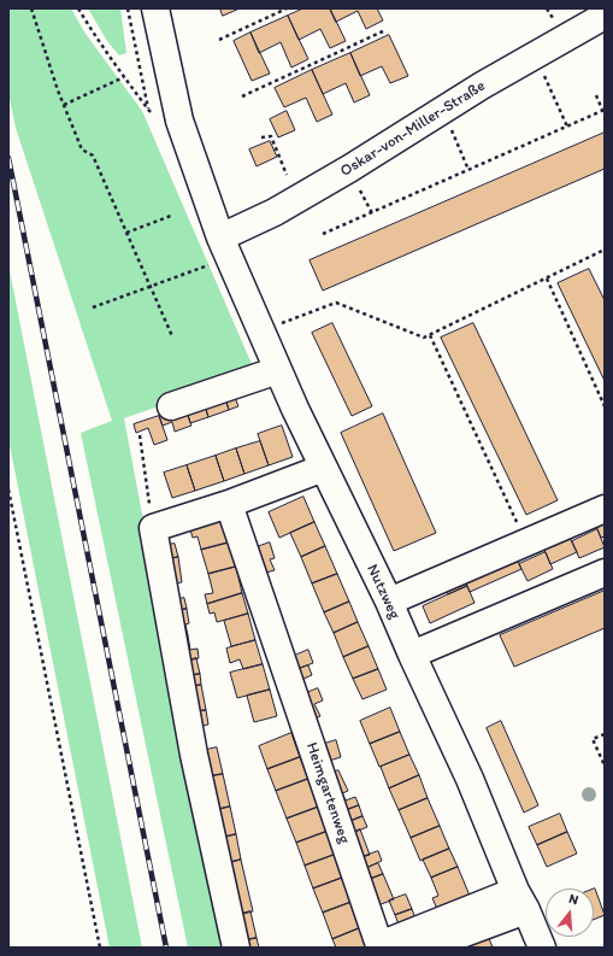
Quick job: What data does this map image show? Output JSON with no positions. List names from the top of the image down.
{
  "streets": {
    "street": ["Oskar-von-Miller-Straße", "Nutzweg", "Heimgartenweg"]
  },
  "crossings": [
    ["Oskar-von-Miller-Straße", "Nutzweg"],
    ["Nutzweg", "Heimgartenweg"]
  ],
  "north": "top"
}
